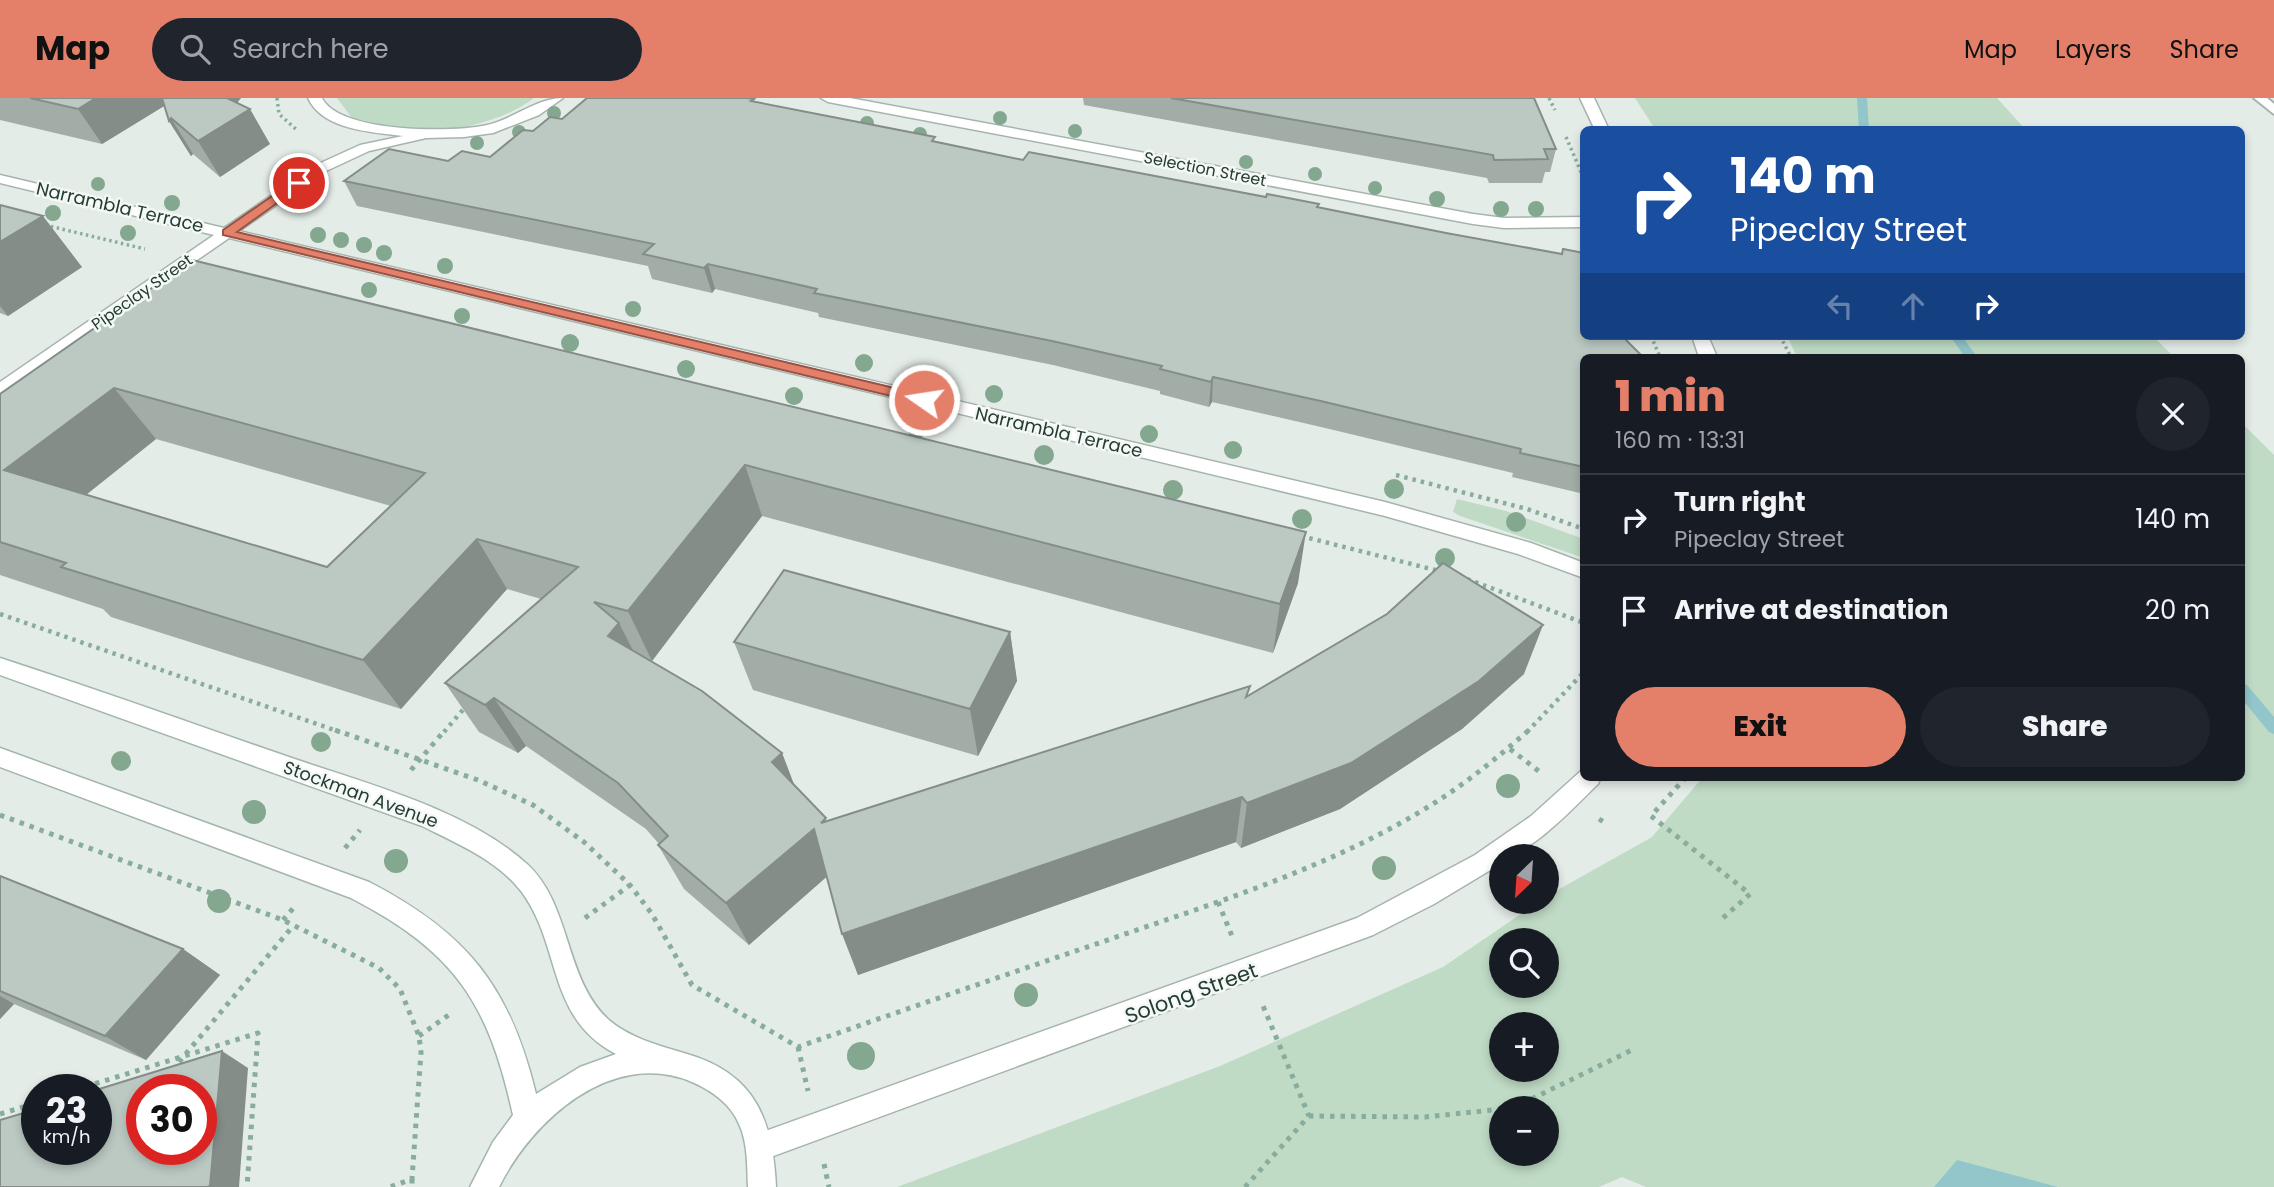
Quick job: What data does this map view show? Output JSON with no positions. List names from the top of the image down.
{
  "streets": {
    "street": [
      "Selection Street",
      "Narrambla Terrace",
      "Pipeclay Street",
      "Stockman Avenue",
      "Solong Street"
    ]
  },
  "crossings": [
    ["Narrambla Terrace", "Pipeclay Street"]
  ],
  "north": "bottom left",
  "page": {
    "header": "Map",
    "search": "Search here",
    "nav": ["Map", "Layers", "Share"],
    "turn": ["140 m", "Pipeclay Street"],
    "heading": ["1 min", "160 m · 13:31"],
    "list": [
      {
        "name": "Turn right",
        "note": "Pipeclay Street",
        "value": "140 m"
      },
      {
        "name": "Arrive at destination",
        "value": "20 m"
      }
    ],
    "buttons": ["Exit", "Share"],
    "map_buttons": ["+", "−"],
    "speed": "23 km/h",
    "limit": "30"
  }
}
